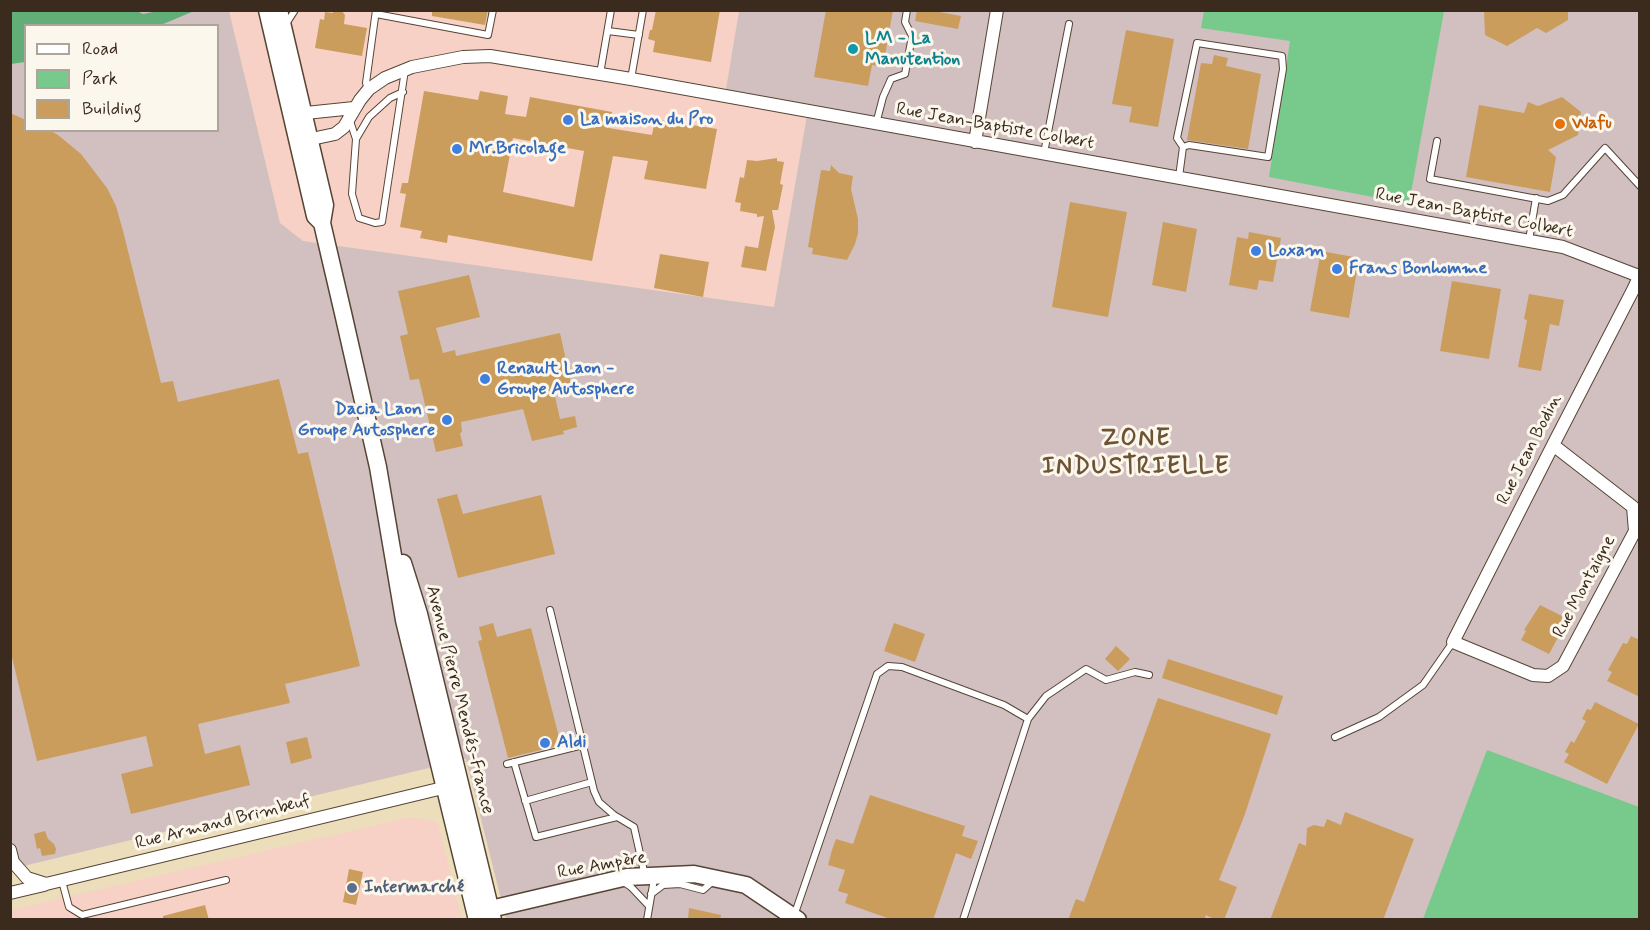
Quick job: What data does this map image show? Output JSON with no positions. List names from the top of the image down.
{
  "streets": {
    "main road": ["Avenue Pierre Mendés-France", "Rue Ampère"],
    "street": [
      "Rue Jean-Baptiste Colbert",
      "Rue Jean Bodin",
      "Rue Montaigne",
      "Rue Armand Brimbeuf"
    ]
  },
  "crossings": [
    ["Rue Jean-Baptiste Colbert", "Rue Jean Bodin"],
    ["Rue Jean Bodin", "Rue Montaigne"],
    ["Avenue Pierre Mendés-France", "Rue Armand Brimbeuf"],
    ["Avenue Pierre Mendés-France", "Rue Ampère"]
  ],
  "districts": ["ZONE INDUSTRIELLE"],
  "places": [
    "LM - La Manutention",
    "La maison du Pro",
    "Wafu",
    "Mr.Bricolage",
    "Loxam",
    "Frans Bonhomme",
    "Renault Laon - Groupe Autosphere",
    "Dacia Laon - Groupe Autosphere",
    "Aldi",
    "Intermarché"
  ],
  "legend": ["Road", "Park", "Building"]
}
